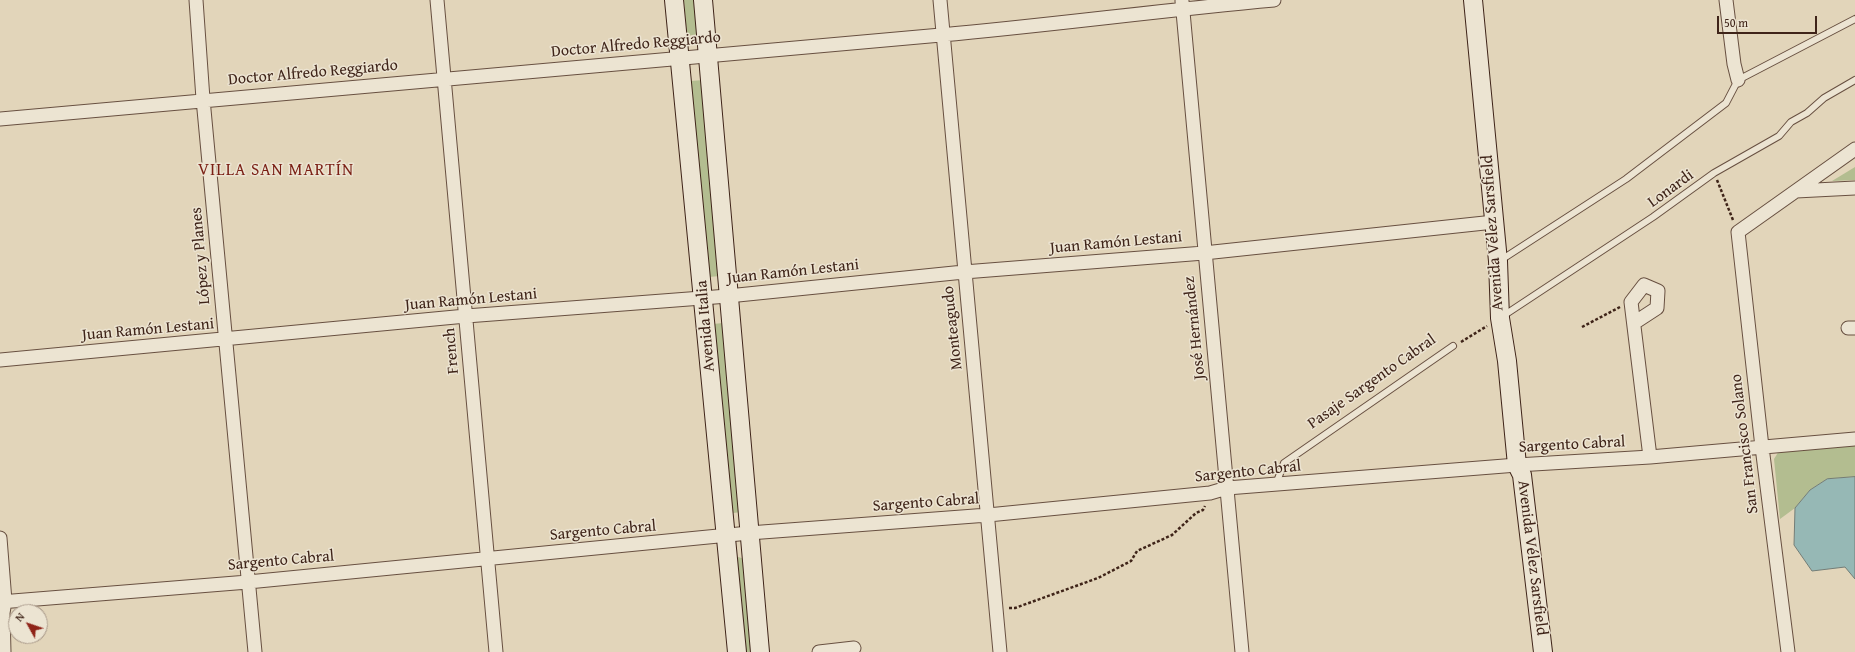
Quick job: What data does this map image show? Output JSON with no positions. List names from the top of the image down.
{
  "streets": {
    "main road": ["Avenida Vélez Sarsfield", "Avenida Italia"],
    "street": [
      "Doctor Alfredo Reggiardo",
      "Juan Ramón Lestani",
      "López y Planes",
      "Monteagudo",
      "José Hernández",
      "French",
      "San Francisco Solano",
      "Sargento Cabral"
    ],
    "lane": ["Lonardi", "Pasaje Sargento Cabral"]
  },
  "crossings": [
    ["Doctor Alfredo Reggiardo", "López y Planes"],
    ["Doctor Alfredo Reggiardo", "Avenida Italia"],
    ["Doctor Alfredo Reggiardo", "Monteagudo"],
    ["Doctor Alfredo Reggiardo", "José Hernández"],
    ["Doctor Alfredo Reggiardo", "French"],
    ["Lonardi", "Avenida Vélez Sarsfield"],
    ["Lonardi", "Pasaje Sargento Cabral"],
    ["Avenida Vélez Sarsfield", "Juan Ramón Lestani"],
    ["Avenida Vélez Sarsfield", "Pasaje Sargento Cabral"],
    ["Avenida Vélez Sarsfield", "Sargento Cabral"],
    ["Juan Ramón Lestani", "López y Planes"],
    ["Juan Ramón Lestani", "Avenida Italia"],
    ["Juan Ramón Lestani", "Monteagudo"],
    ["Juan Ramón Lestani", "José Hernández"],
    ["Juan Ramón Lestani", "French"],
    ["López y Planes", "Sargento Cabral"],
    ["Avenida Italia", "Sargento Cabral"],
    ["Monteagudo", "Sargento Cabral"],
    ["José Hernández", "Sargento Cabral"],
    ["French", "Sargento Cabral"],
    ["Pasaje Sargento Cabral", "Sargento Cabral"],
    ["San Francisco Solano", "Sargento Cabral"]
  ],
  "districts": ["VILLA SAN MARTÍN"],
  "scale_bar": "50 m",
  "north": "top left"
}
